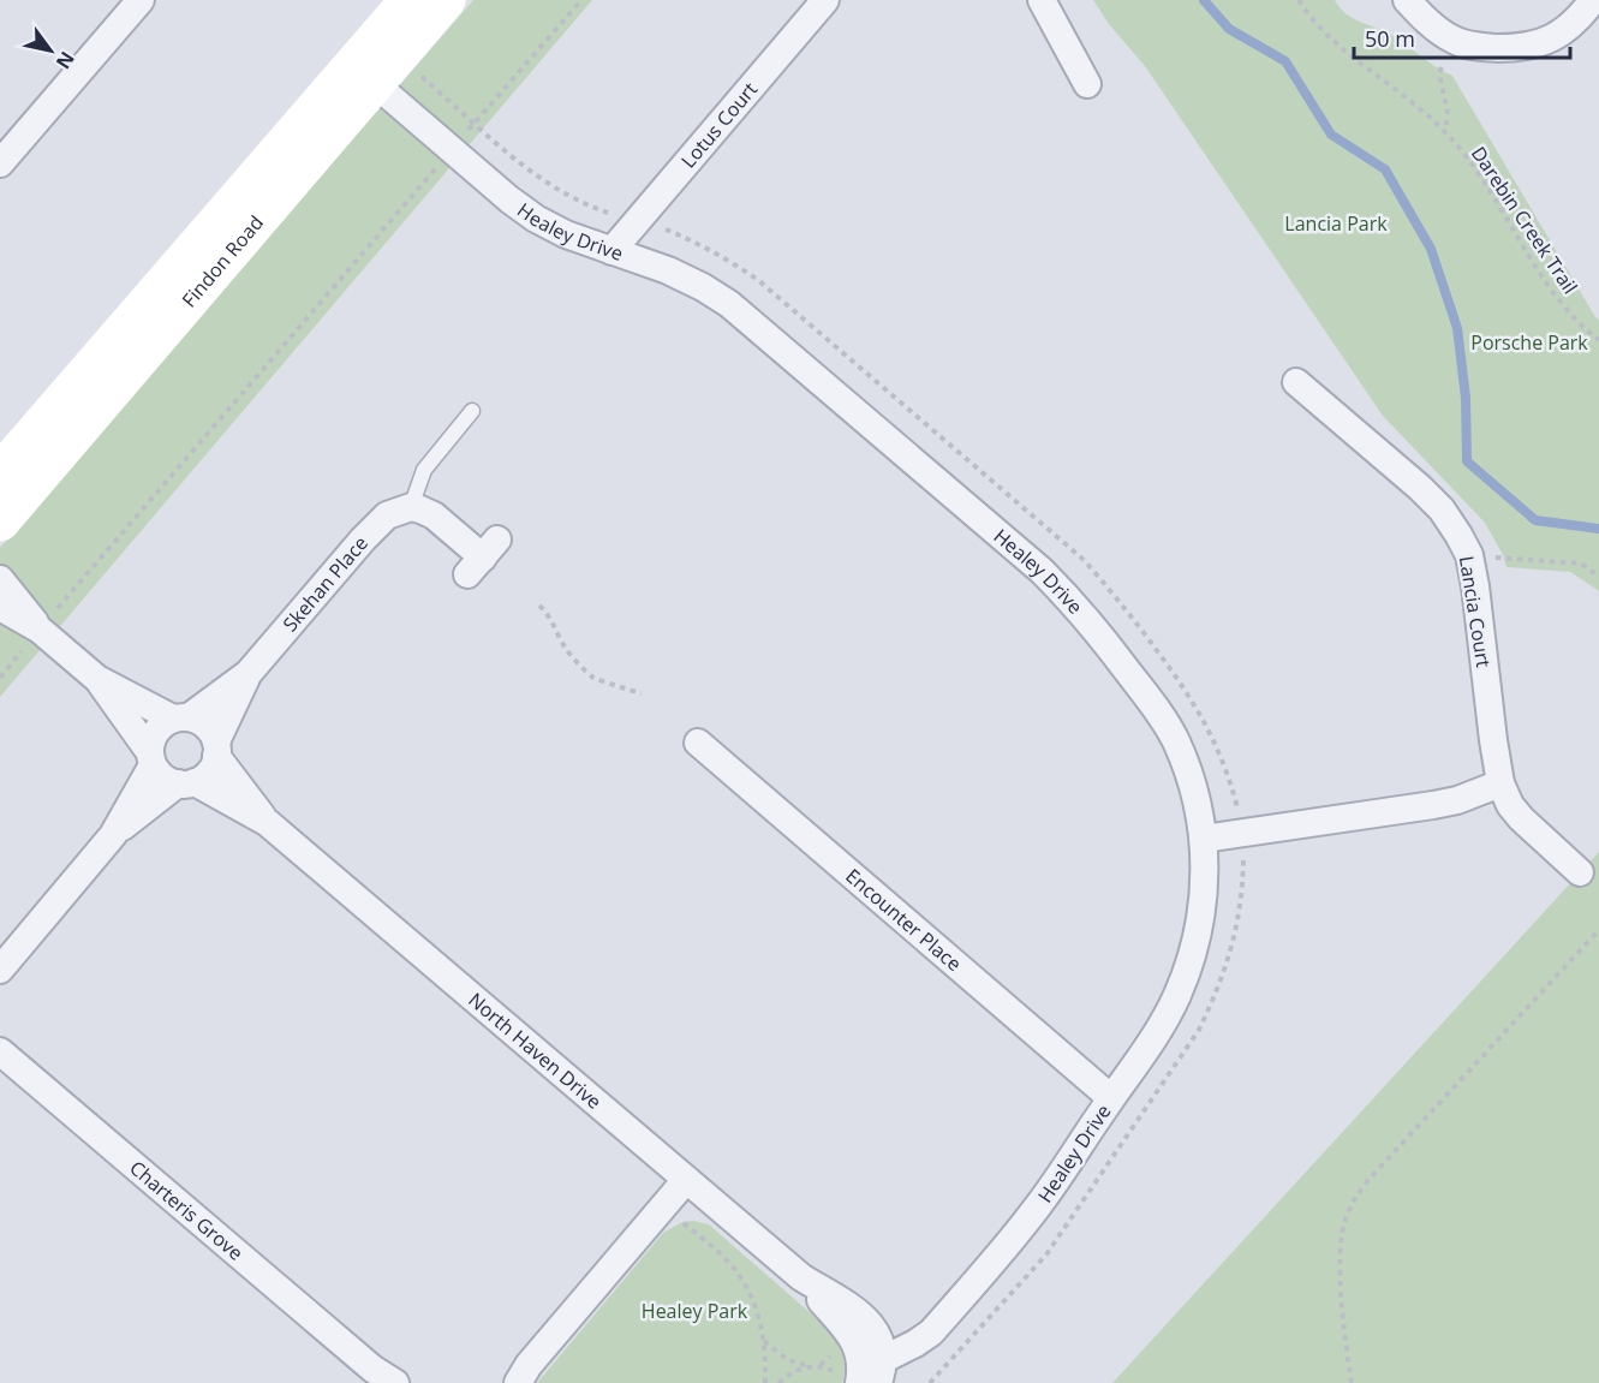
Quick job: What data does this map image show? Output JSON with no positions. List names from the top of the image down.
{
  "streets": {
    "main road": ["Findon Road"],
    "street": [
      "Lotus Court",
      "Healey Drive",
      "Skehan Place",
      "Lancia Court",
      "Encounter Place",
      "North Haven Drive",
      "Charteris Grove"
    ],
    "path": ["Darebin Creek Trail"]
  },
  "crossings": [
    ["Lotus Court", "Healey Drive"],
    ["Healey Drive", "Findon Road"],
    ["Healey Drive", "Encounter Place"],
    ["Healey Drive", "North Haven Drive"],
    ["Skehan Place", "North Haven Drive"]
  ],
  "parks": ["Lancia Park", "Porsche Park", "Healey Park"],
  "scale_bar": "50 m",
  "north": "bottom right"
}
